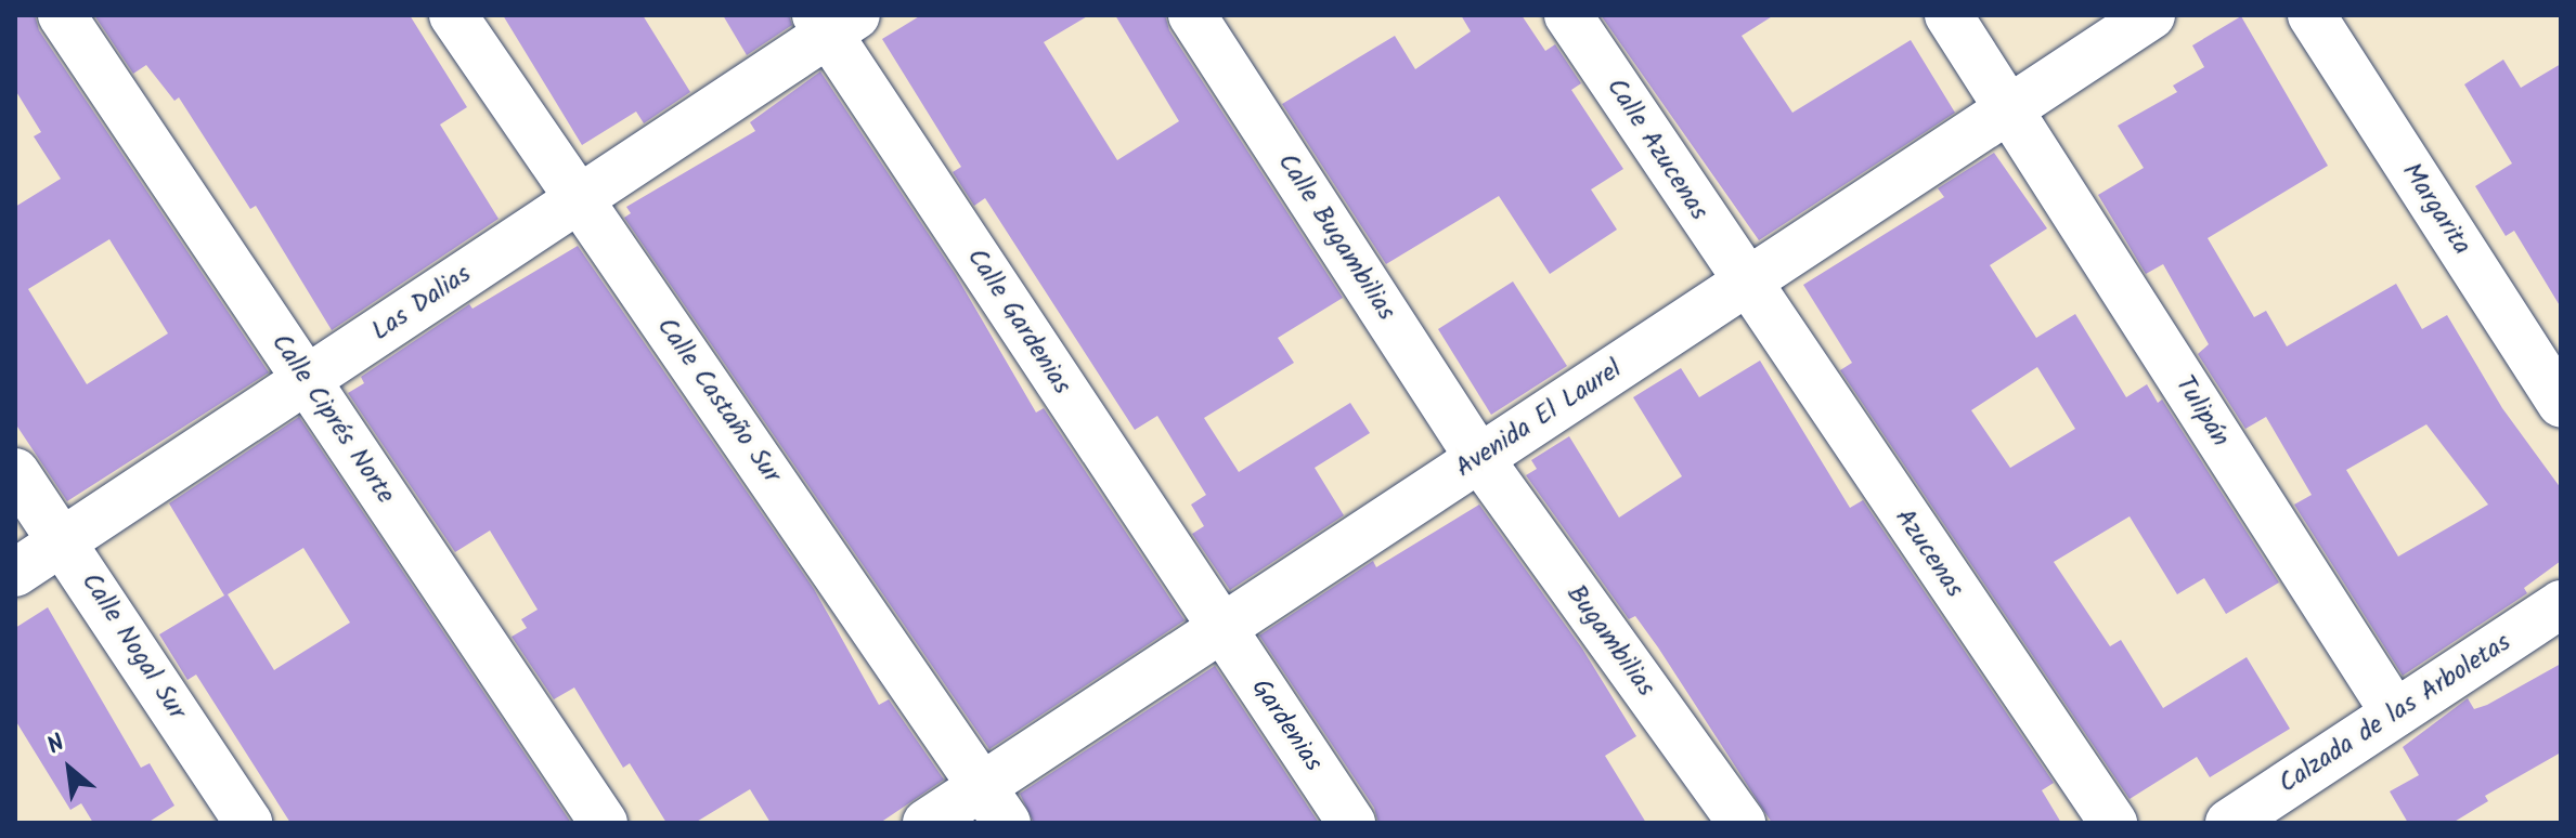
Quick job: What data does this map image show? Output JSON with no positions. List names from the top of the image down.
{
  "streets": {
    "street": [
      "Calle Azucenas",
      "Margarita",
      "Calle Bugambilias",
      "Las Dalias",
      "Calle Gardenias",
      "Calle Castaño Sur",
      "Tulipán",
      "Calle Ciprés Norte",
      "Avenida El Laurel",
      "Azucenas",
      "Bugambilias",
      "Calle Nogal Sur",
      "Calzada de las Arboletas",
      "Gardenias"
    ]
  },
  "crossings": [
    ["Calle Azucenas", "Avenida El Laurel"],
    ["Calle Azucenas", "Azucenas"],
    ["Calle Bugambilias", "Avenida El Laurel"],
    ["Calle Bugambilias", "Bugambilias"],
    ["Las Dalias", "Calle Gardenias"],
    ["Las Dalias", "Calle Castaño Sur"],
    ["Las Dalias", "Calle Ciprés Norte"],
    ["Las Dalias", "Calle Nogal Sur"],
    ["Calle Gardenias", "Avenida El Laurel"],
    ["Calle Gardenias", "Gardenias"],
    ["Calle Castaño Sur", "Avenida El Laurel"],
    ["Tulipán", "Avenida El Laurel"],
    ["Tulipán", "Calzada de las Arboletas"],
    ["Avenida El Laurel", "Azucenas"],
    ["Avenida El Laurel", "Bugambilias"],
    ["Avenida El Laurel", "Gardenias"]
  ],
  "north": "top left"
}
